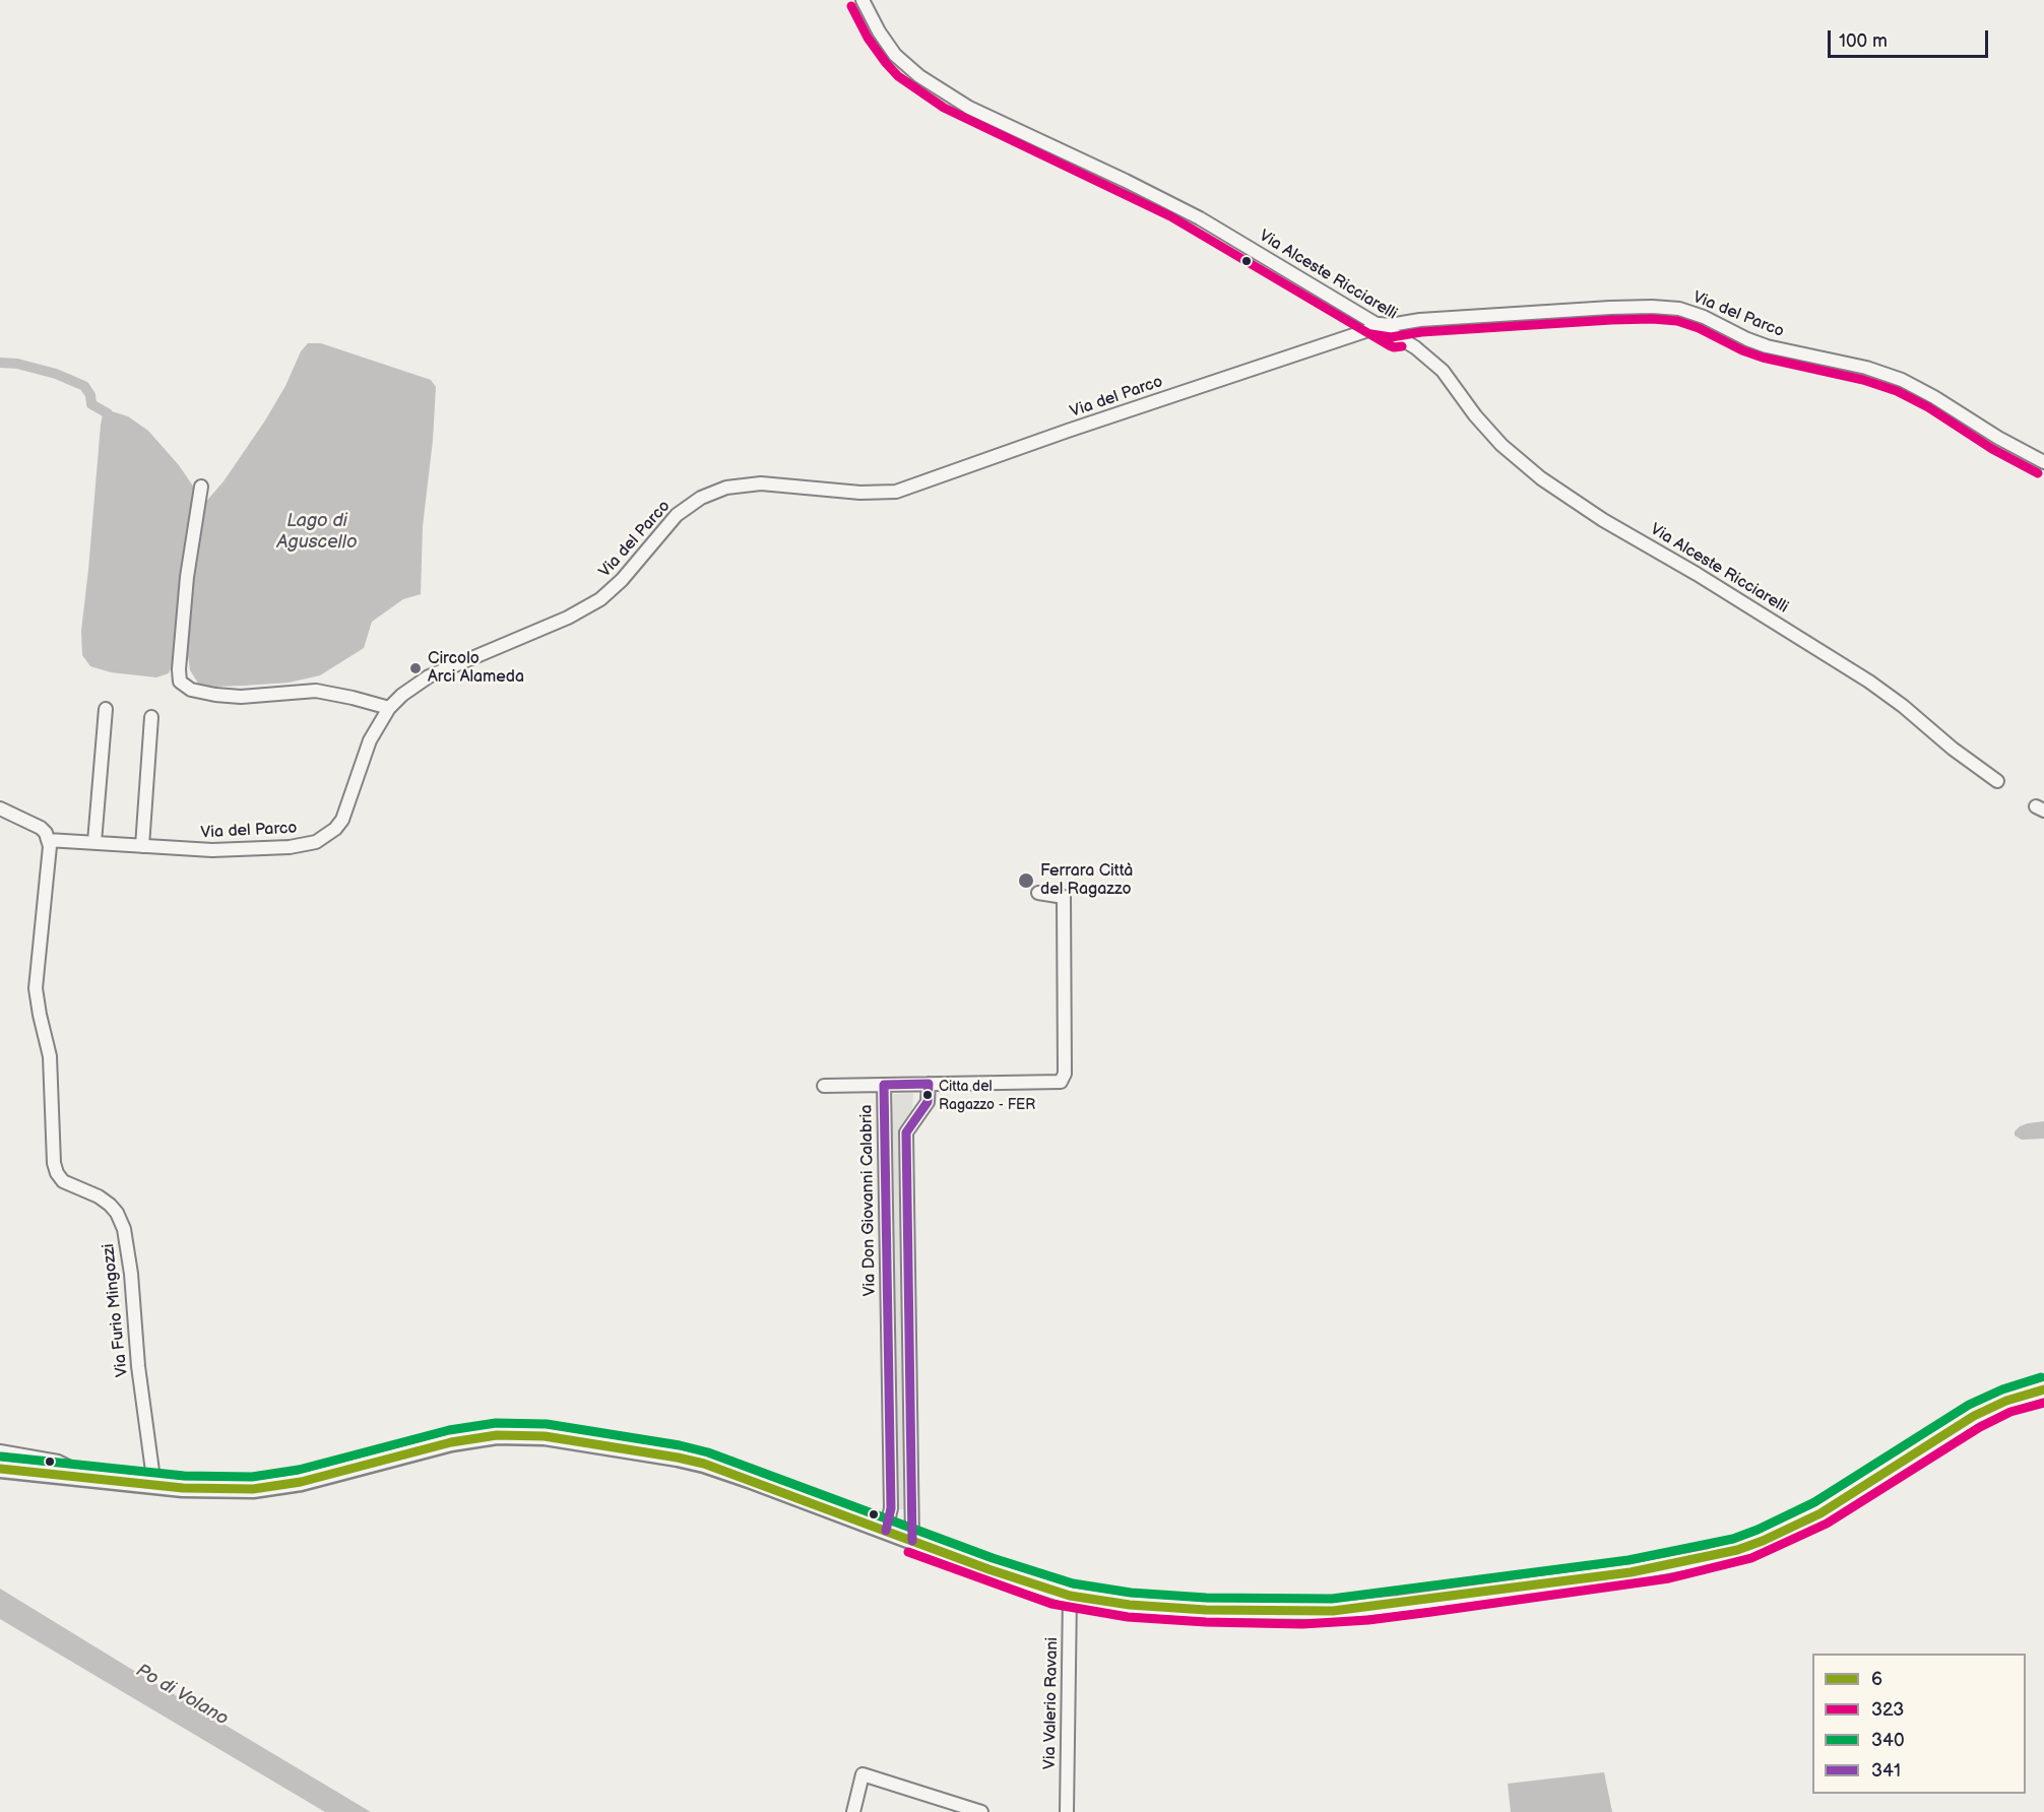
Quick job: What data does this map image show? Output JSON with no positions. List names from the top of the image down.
{
  "streets": {
    "street": [
      "Via Alceste Ricciarelli",
      "Via del Parco",
      "Via Don Giovanni Calabria",
      "Via Furio Mingozzi",
      "Via Valerio Ravani"
    ]
  },
  "crossings": [
    ["Via Alceste Ricciarelli", "Via del Parco"],
    ["Via del Parco", "Via Furio Mingozzi"]
  ],
  "water": ["Lago di Aguscello", "Po di Volano"],
  "places": ["Circolo Arci Alameda", "Ferrara Città del Ragazzo", "Citta del Ragazzo - FER"],
  "lines": [
    "transit line 323",
    "transit line 341",
    "transit line 340",
    "transit line 6"
  ],
  "legend": [
    "6",
    "323",
    "340",
    "341"
  ],
  "scale_bar": "100 m"
}
